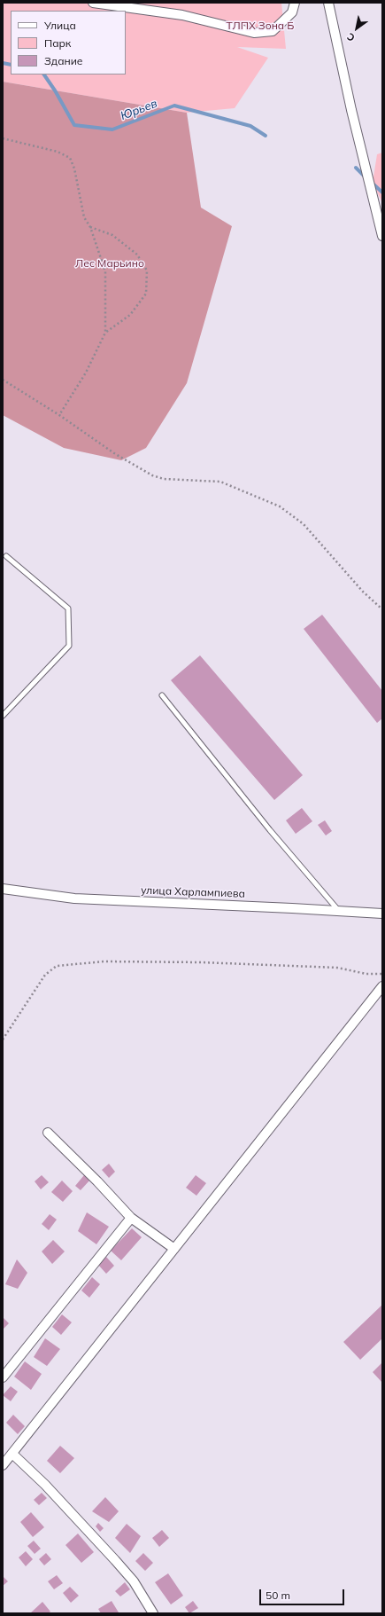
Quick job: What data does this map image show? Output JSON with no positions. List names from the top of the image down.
{
  "streets": {
    "street": ["улица Харлампиева"]
  },
  "water": ["Юрьев"],
  "parks": ["ТЛПХ Зона Б", "Лес Марьино"],
  "legend": ["Улица", "Парк", "Здание"],
  "scale_bar": "50 m",
  "north": "bottom left"
}
